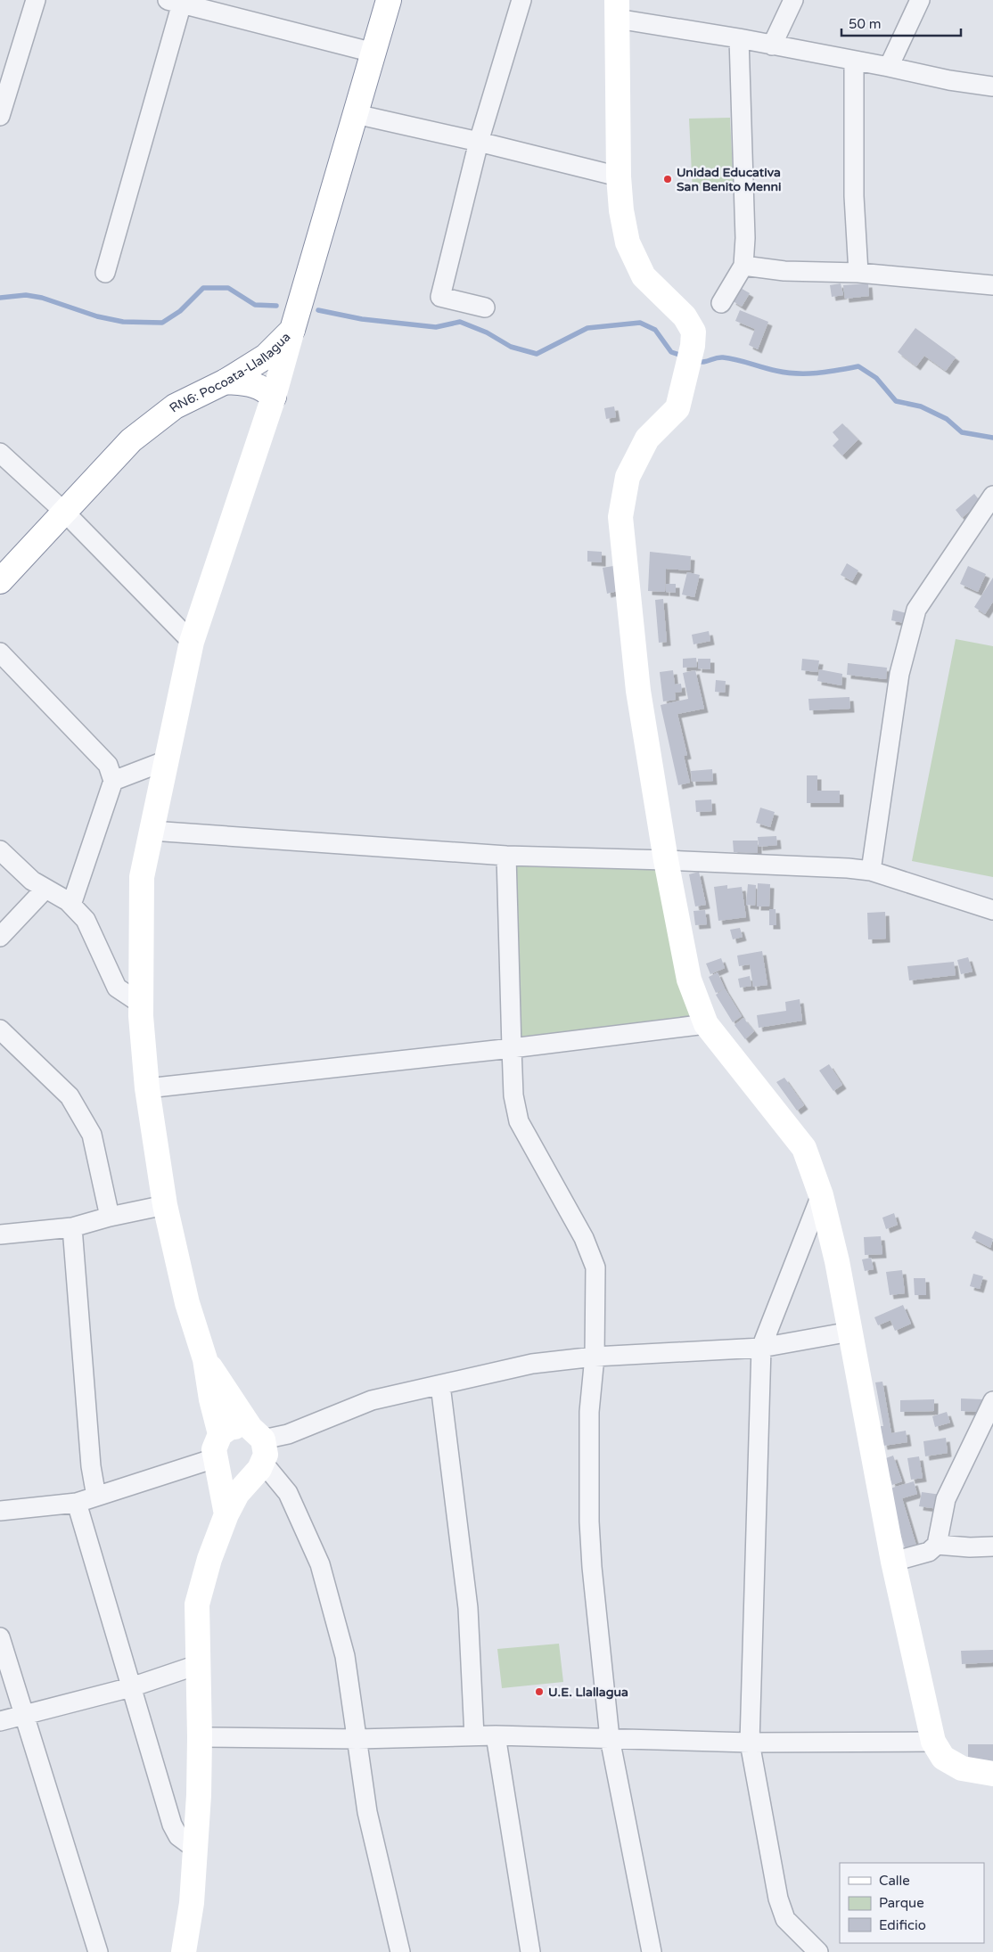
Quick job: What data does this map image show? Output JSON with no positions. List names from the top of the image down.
{
  "streets": {
    "main road": ["RN6: Pocoata-Llallagua"]
  },
  "places": ["Unidad Educativa San Benito Menni", "U.E. Llallagua"],
  "legend": ["Calle", "Parque", "Edificio"],
  "scale_bar": "50 m"
}
